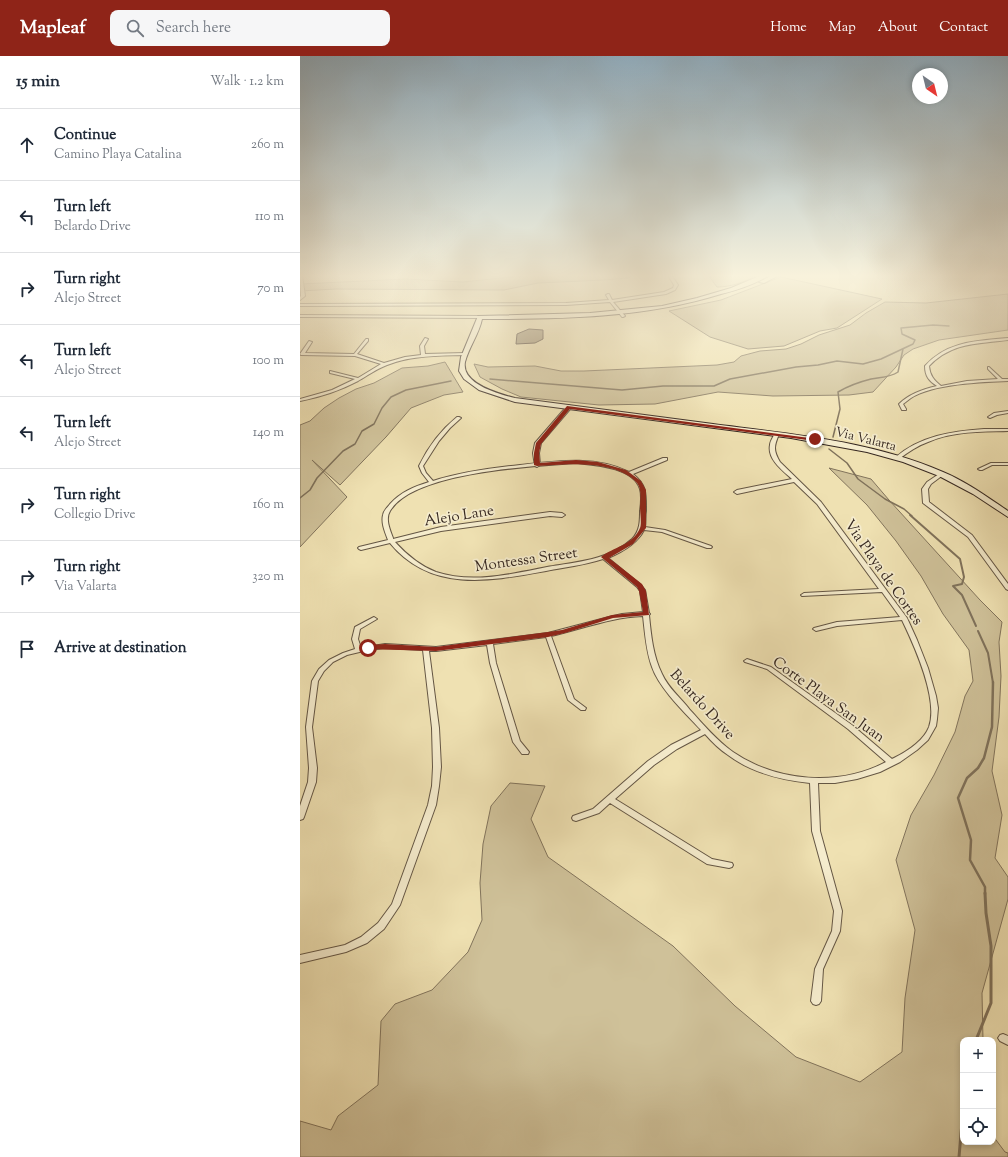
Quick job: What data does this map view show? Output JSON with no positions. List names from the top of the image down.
{
  "streets": {
    "main road": ["Via Valarta"],
    "street": [
      "Alejo Lane",
      "Montessa Street",
      "Via Playa de Cortes",
      "Corte Playa San Juan",
      "Belardo Drive"
    ]
  },
  "crossings": [
    ["Via Valarta", "Via Playa de Cortes"],
    ["Alejo Lane", "Montessa Street"],
    ["Montessa Street", "Belardo Drive"],
    ["Via Playa de Cortes", "Belardo Drive"],
    ["Corte Playa San Juan", "Belardo Drive"]
  ],
  "north": "bottom right",
  "page": {
    "header": "Mapleaf",
    "search": "Search here",
    "nav": [
      "Home",
      "Map",
      "About",
      "Contact"
    ],
    "heading": ["15 min", "Walk · 1.2 km"],
    "list": [
      ["Continue", "Camino Playa Catalina", "260 m"],
      ["Turn left", "Belardo Drive", "110 m"],
      ["Turn right", "Alejo Street", "70 m"],
      ["Turn left", "Alejo Street", "100 m"],
      ["Turn left", "Alejo Street", "140 m"],
      ["Turn right", "Collegio Drive", "160 m"],
      ["Turn right", "Via Valarta", "320 m"],
      "Arrive at destination"
    ],
    "map_buttons": ["+", "−"]
  }
}
